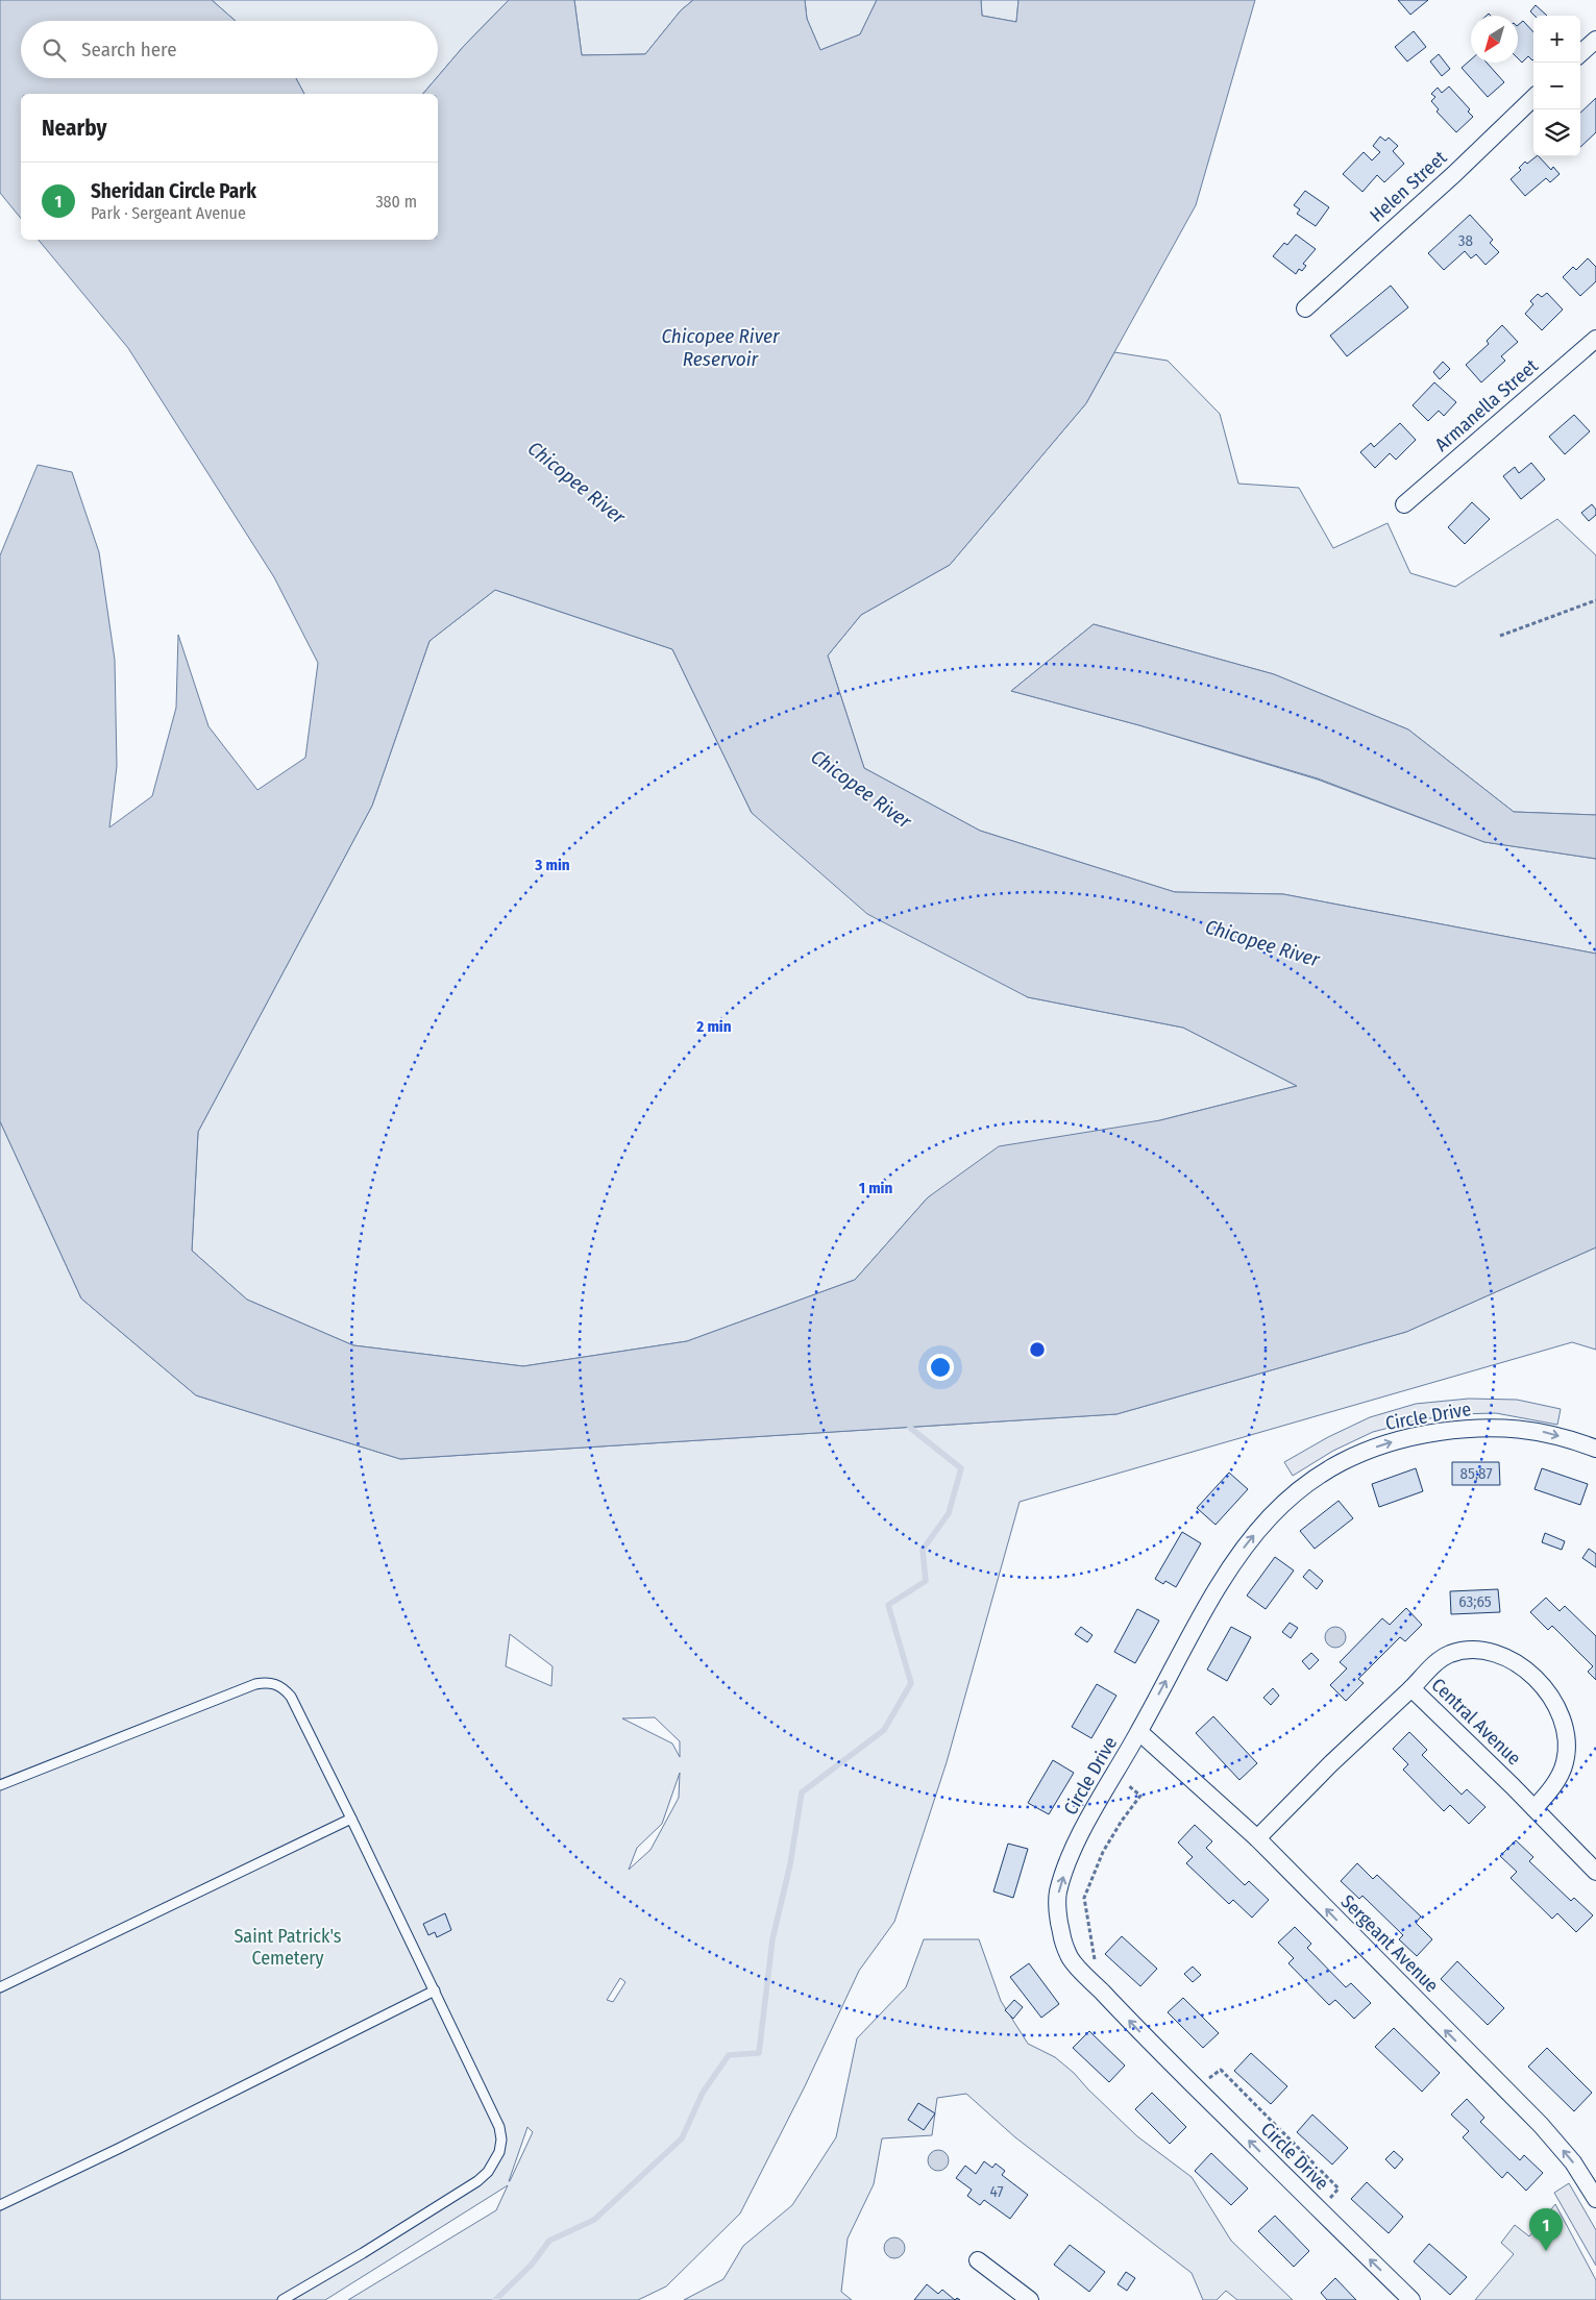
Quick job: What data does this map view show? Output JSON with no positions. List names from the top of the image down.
{
  "streets": {
    "street": [
      "Helen Street",
      "Armanella Street",
      "Circle Drive",
      "Central Avenue",
      "Sergeant Avenue"
    ]
  },
  "crossings": [
    ["Circle Drive", "Sergeant Avenue"],
    ["Central Avenue", "Sergeant Avenue"]
  ],
  "one_way": ["Sergeant Avenue"],
  "water": ["Chicopee River Reservoir", "Chicopee River"],
  "parks": ["Saint Patrick's Cemetery"],
  "house_numbers": [
    "38",
    "85;87",
    "63;65",
    "47"
  ],
  "north": "bottom left",
  "page": {
    "map_buttons": ["+", "−"],
    "search": "Search here",
    "heading": "Nearby",
    "list": [
      {
        "mark": "1",
        "name": "Sheridan Circle Park",
        "note": "Park · Sergeant Avenue",
        "value": "380 m"
      }
    ],
    "pins": "1"
  },
  "rings": ["3 min", "2 min", "1 min"]
}
